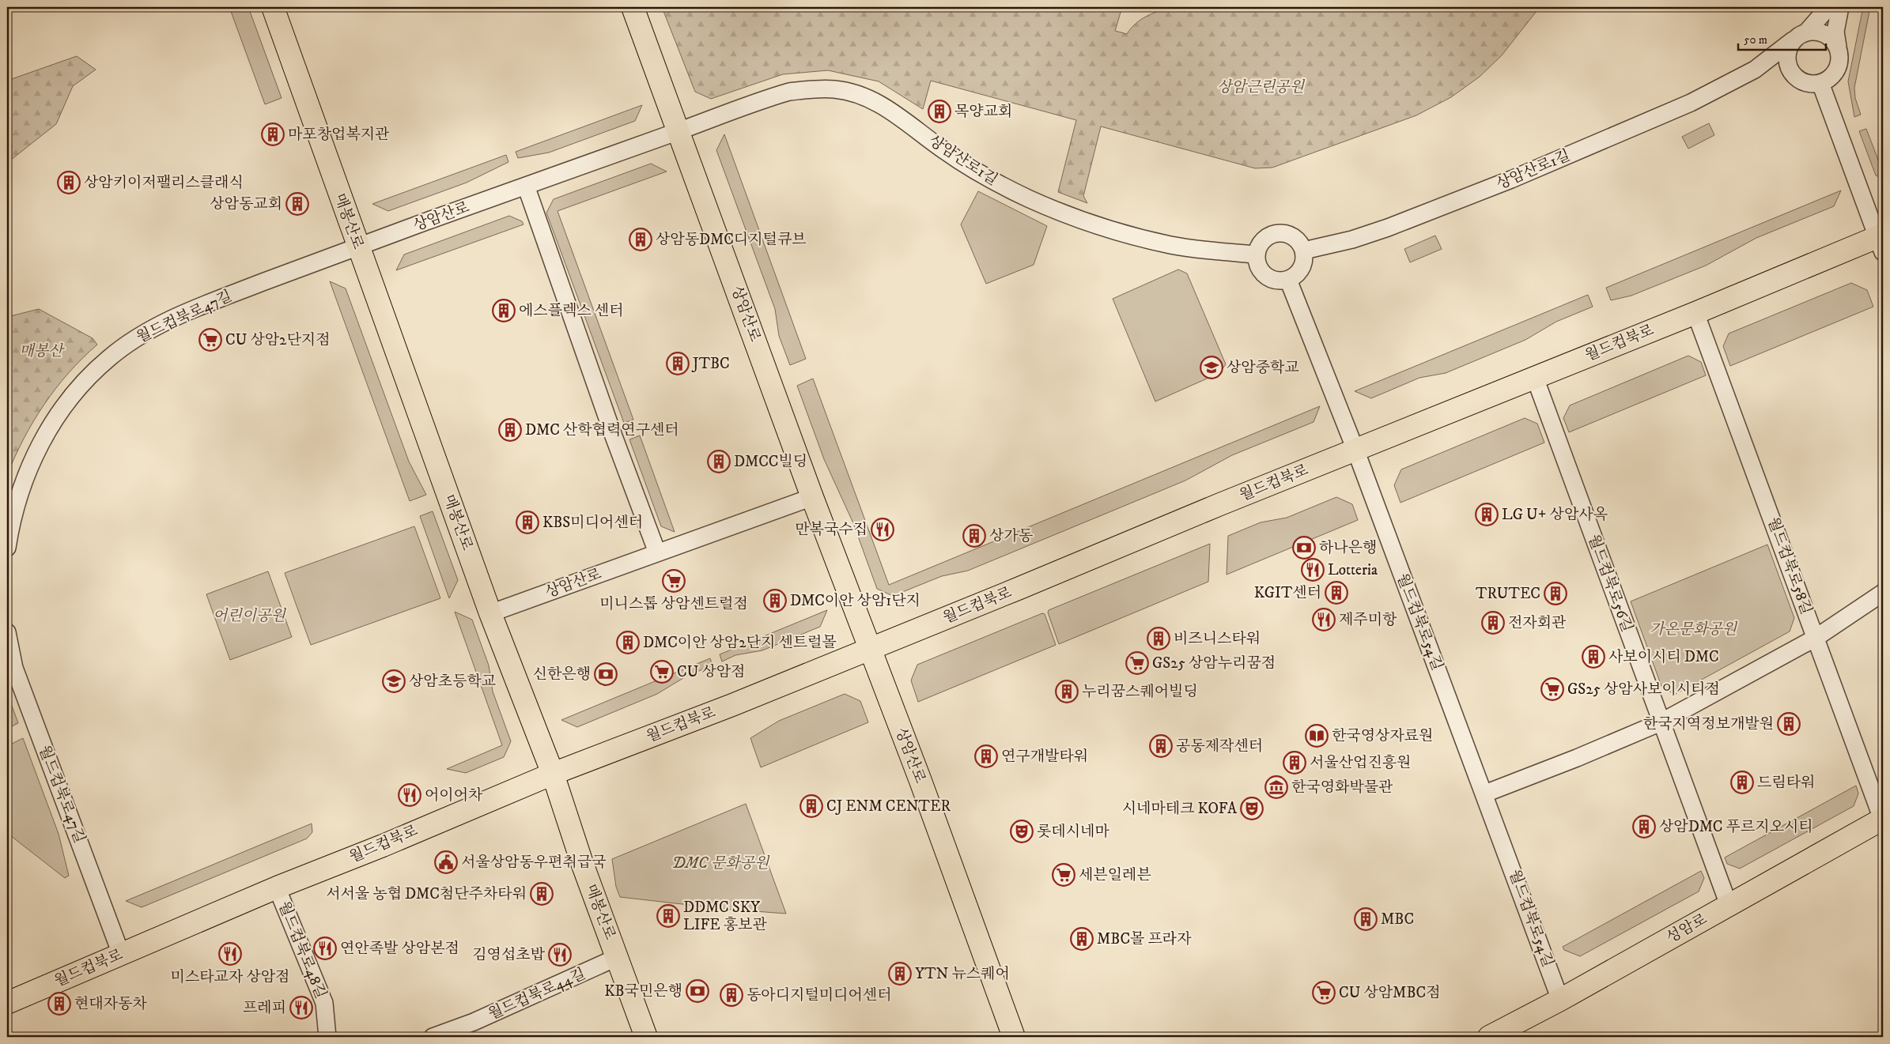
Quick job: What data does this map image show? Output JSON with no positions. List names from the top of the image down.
{
  "streets": {
    "main road": [
      "상암산로",
      "매봉산로",
      "월드컵북로",
      "성암로"
    ],
    "street": [
      "상암산로1길",
      "월드컵북로47길",
      "월드컵북로58길",
      "월드컵북로56길",
      "월드컵북로54길",
      "월드컵북로48길",
      "월드컵북로44길"
    ]
  },
  "crossings": [
    ["상암산로1길", "상암산로"],
    ["상암산로", "매봉산로"],
    ["상암산로", "월드컵북로47길"],
    ["상암산로", "월드컵북로"],
    ["매봉산로", "월드컵북로47길"],
    ["매봉산로", "월드컵북로"],
    ["매봉산로", "월드컵북로44길"],
    ["월드컵북로47길", "월드컵북로"],
    ["월드컵북로", "월드컵북로58길"],
    ["월드컵북로", "월드컵북로56길"],
    ["월드컵북로", "월드컵북로54길"],
    ["월드컵북로", "월드컵북로48길"],
    ["월드컵북로58길", "성암로"],
    ["월드컵북로56길", "성암로"],
    ["월드컵북로54길", "성암로"]
  ],
  "parks": [
    "상암근린공원",
    "매봉산",
    "어린이공원",
    "가온문화공원",
    "DMC 문화공원"
  ],
  "places": {
    "building": [
      "목양교회",
      "마포창업복지관",
      "상암키이저팰리스클래식",
      "상암동교회",
      "상암동DMC디지털큐브",
      "에스플렉스 센터",
      "JTBC",
      "DMC 산학협력연구센터",
      "DMCC빌딩",
      "LG U+ 상암사옥",
      "KBS미디어센터",
      "상가동",
      "KGIT센터",
      "TRUTEC",
      "DMC이안 상암1단지",
      "전자회관",
      "비즈니스타워",
      "DMC이안 상암2단지 센트럴몰",
      "사보이시티 DMC",
      "누리꿈스퀘어빌딩",
      "한국지역정보개발원",
      "공동제작센터",
      "연구개발타워",
      "서울산업진흥원",
      "드림타워",
      "CJ ENM CENTER",
      "상암DMC 푸르지오시티",
      "서서울 농협 DMC첨단주차타워",
      "DDMC SKY LIFE 홍보관",
      "MBC",
      "MBC몰 프라자",
      "YTN 뉴스퀘어",
      "동아디지털미디어센터",
      "현대자동차"
    ],
    "supermarket": [
      "CU 상암2단지점",
      "미니스톱 상암센트럴점",
      "GS25 상암누리꿈점",
      "CU 상암점",
      "GS25 상암사보이시티점",
      "세븐일레븐",
      "CU 상암MBC점"
    ],
    "school or university": ["상암중학교", "상암초등학교"],
    "restaurant": [
      "만복국수집",
      "Lotteria",
      "제주미항",
      "어이어차",
      "연안족발 상암본점",
      "미스타교자 상암점",
      "김영섭초밥",
      "프레피"
    ],
    "bank": ["하나은행", "신한은행", "KB국민은행"],
    "library": ["한국영상자료원"],
    "museum": ["한국영화박물관"],
    "theatre": ["시네마테크 KOFA", "롯데시네마"],
    "public building": ["서울상암동우편취급국"]
  },
  "scale_bar": "50 m"
}
